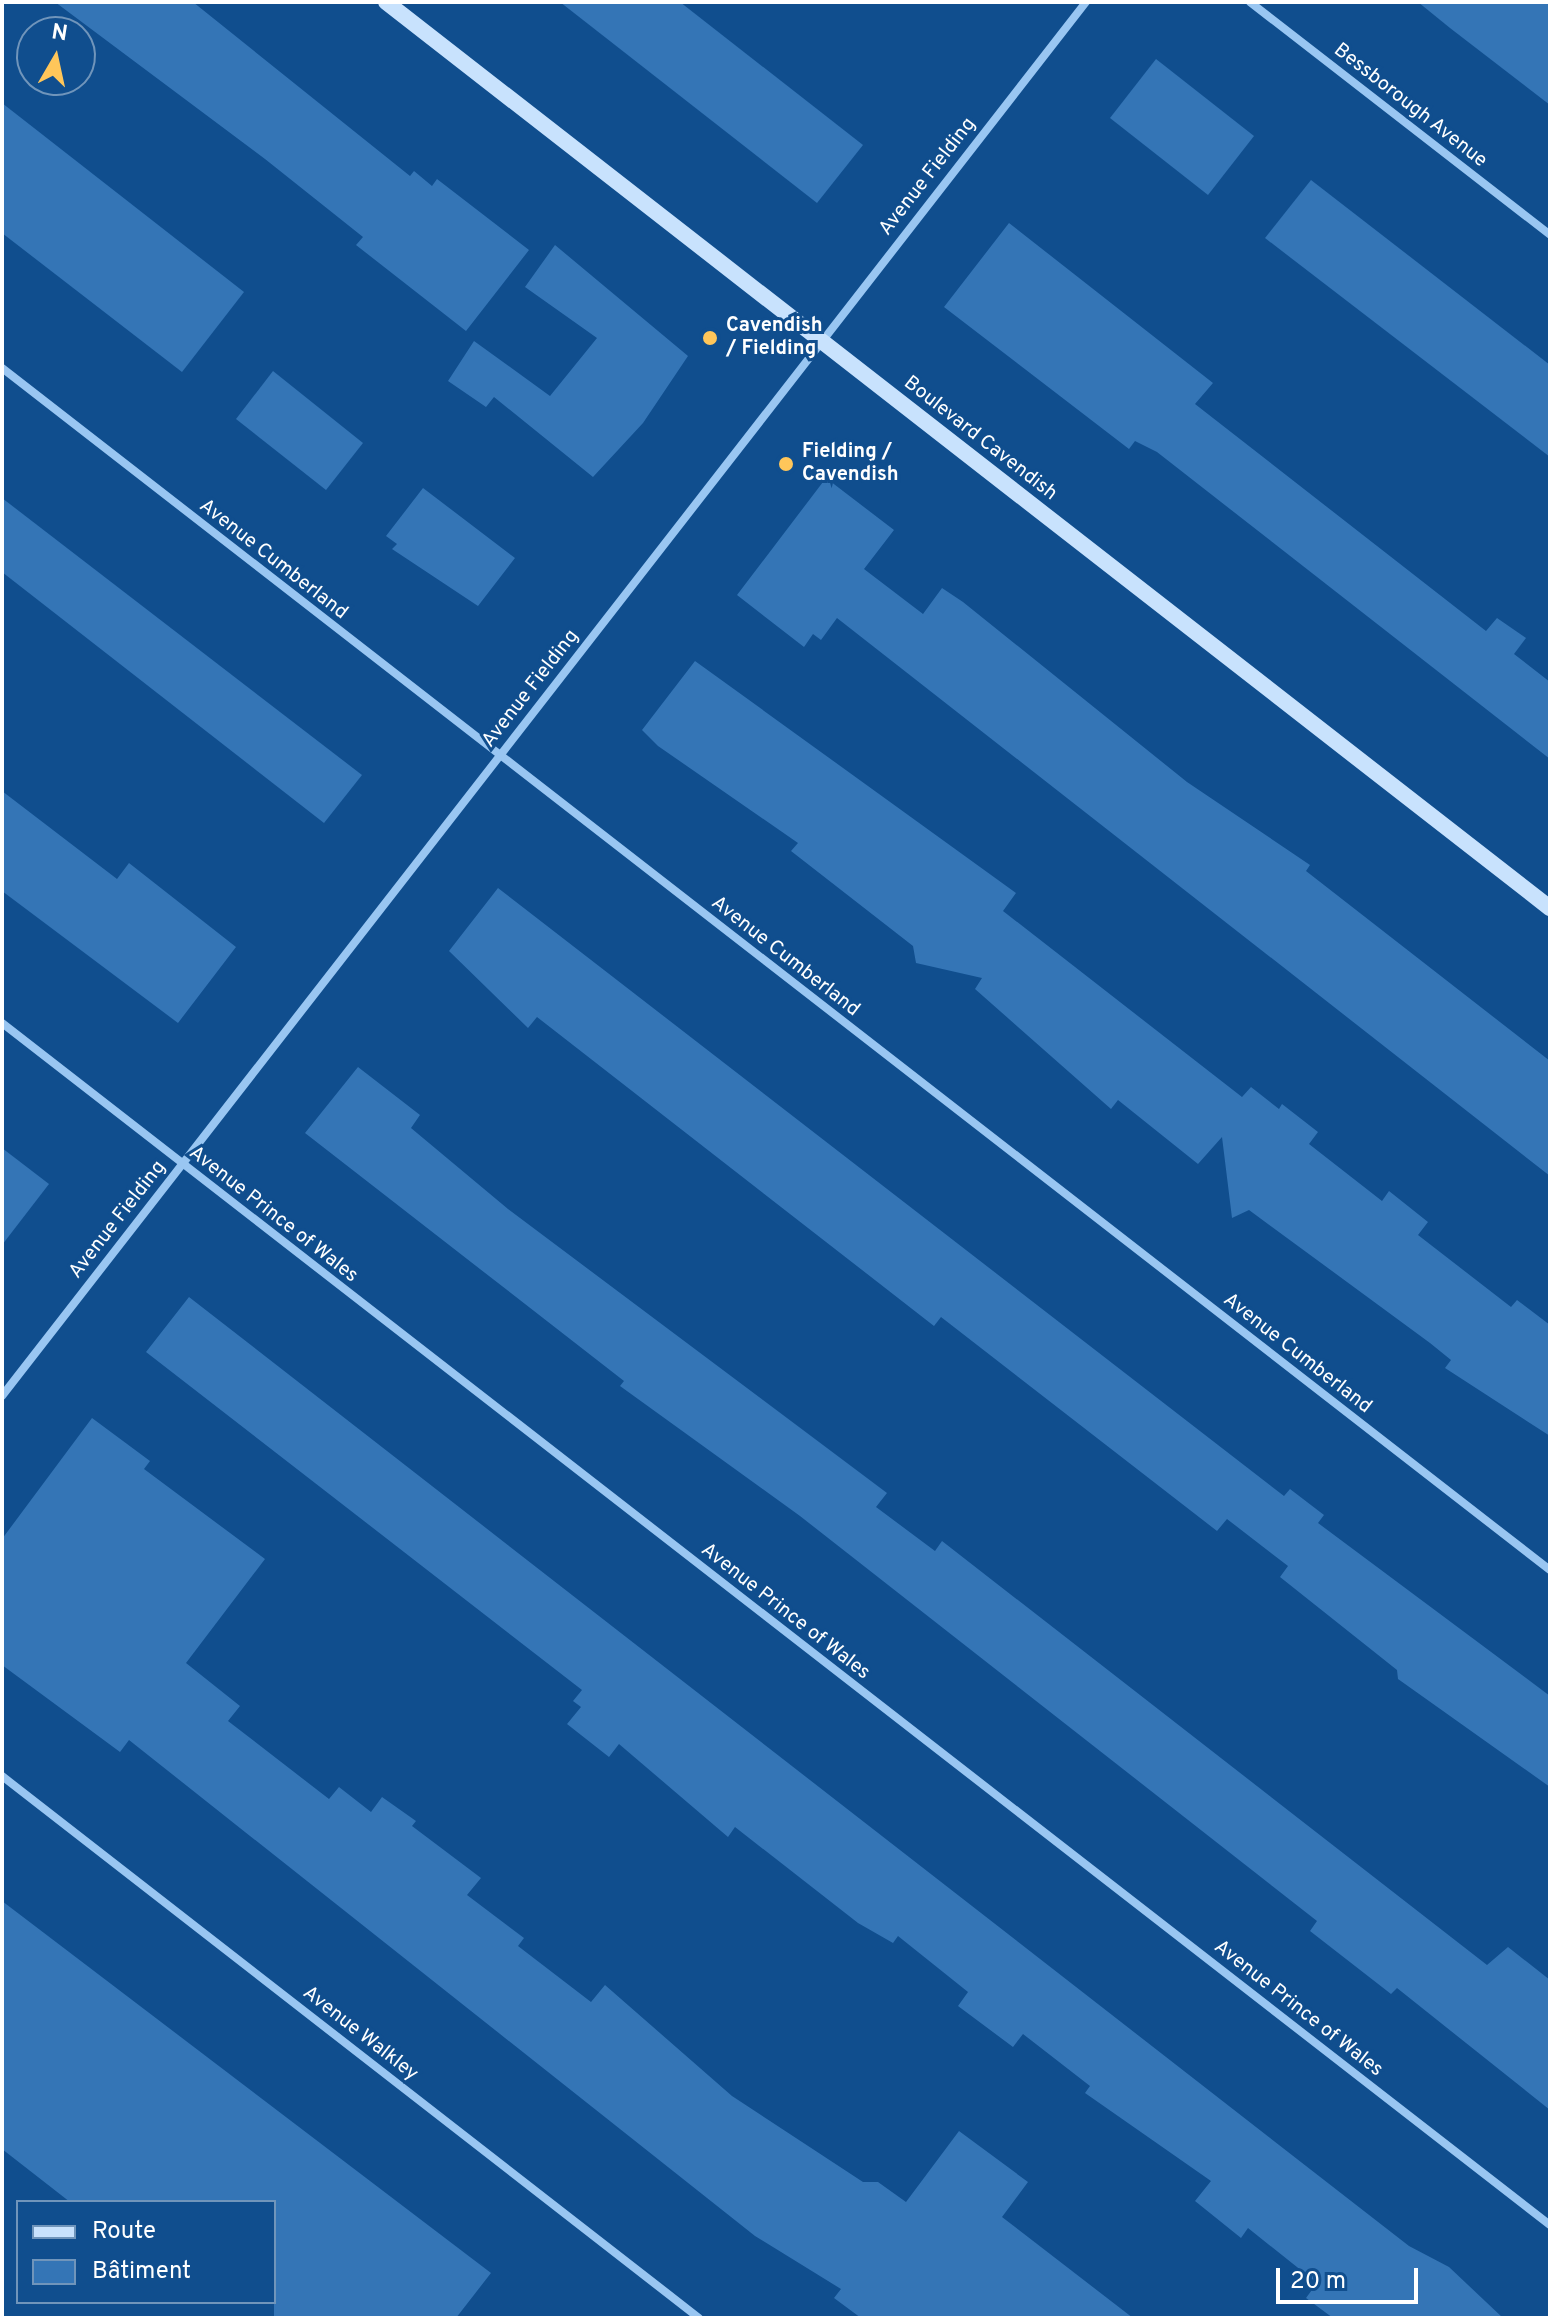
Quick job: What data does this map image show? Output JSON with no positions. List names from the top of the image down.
{
  "streets": {
    "main road": ["Boulevard Cavendish"],
    "street": [
      "Bessborough Avenue",
      "Avenue Fielding",
      "Avenue Cumberland",
      "Avenue Prince of Wales",
      "Avenue Walkley"
    ]
  },
  "crossings": [
    ["Avenue Fielding", "Boulevard Cavendish"],
    ["Avenue Fielding", "Avenue Cumberland"],
    ["Avenue Fielding", "Avenue Prince of Wales"]
  ],
  "places": ["Cavendish / Fielding", "Fielding / Cavendish"],
  "legend": ["Route", "Bâtiment"],
  "scale_bar": "20 m",
  "north": "top"
}
